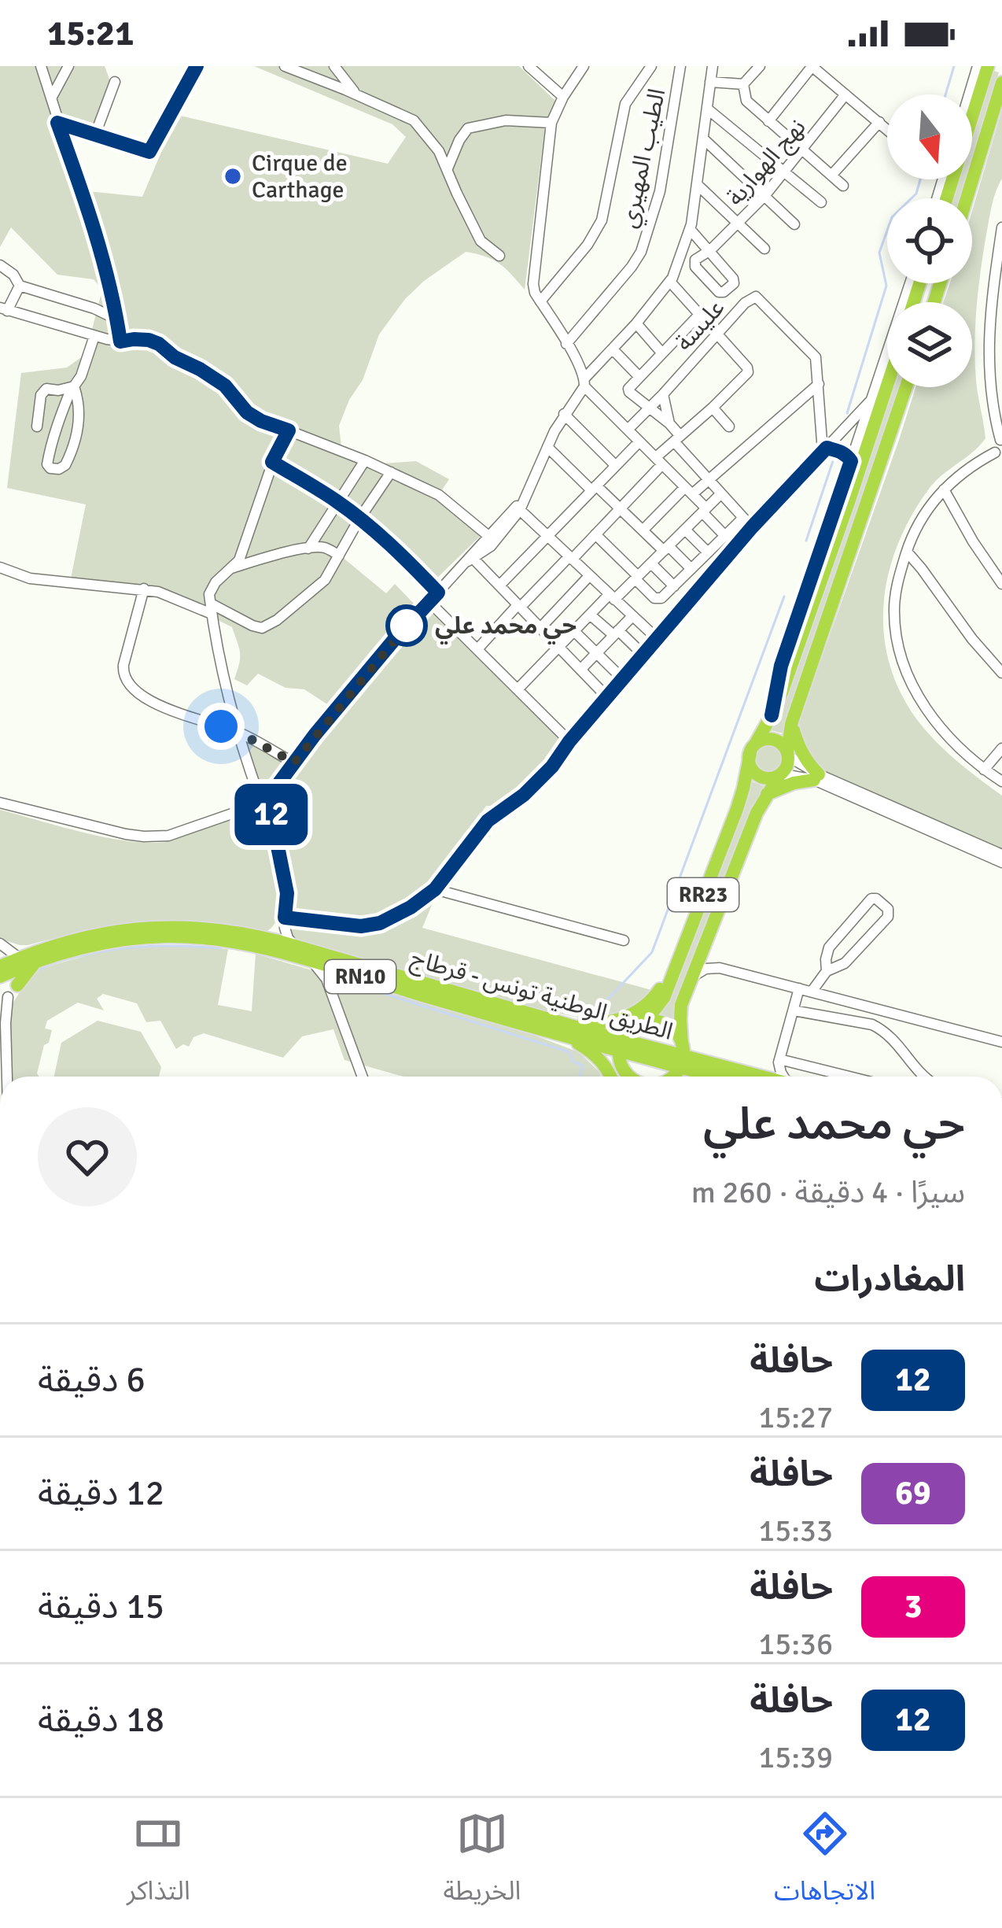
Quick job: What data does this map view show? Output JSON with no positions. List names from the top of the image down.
{
  "streets": {
    "highway": ["RR23", "RN10", "الطريق الوطنية تونس - قرطاج"],
    "street": ["الطيب المهيري", "نهج الهوارية", "عليسة"]
  },
  "crossings": [
    ["RR23", "RN10"],
    ["RR23", "الطريق الوطنية تونس - قرطاج"],
    ["RN10", "الطريق الوطنية تونس - قرطاج"]
  ],
  "places": ["Cirque de Carthage", "حي محمد علي"],
  "lines": ["bus line 12"],
  "north": "bottom",
  "page": {
    "status": "15:21",
    "on_map": "12",
    "heading": [
      ["حي محمد علي", "سيرًا · 4 دقيقة · 260 m"],
      "المغادرات"
    ],
    "list": [
      {
        "mark": "12",
        "name": "حافلة",
        "note": "15:27",
        "value": "6 دقيقة"
      },
      {
        "mark": "69",
        "name": "حافلة",
        "note": "15:33",
        "value": "12 دقيقة"
      },
      {
        "mark": "3",
        "name": "حافلة",
        "note": "15:36",
        "value": "15 دقيقة"
      },
      {
        "mark": "12",
        "name": "حافلة",
        "note": "15:39",
        "value": "18 دقيقة"
      }
    ],
    "tabs": ["الاتجاهات", "الخريطة", "التذاكر"]
  }
}
